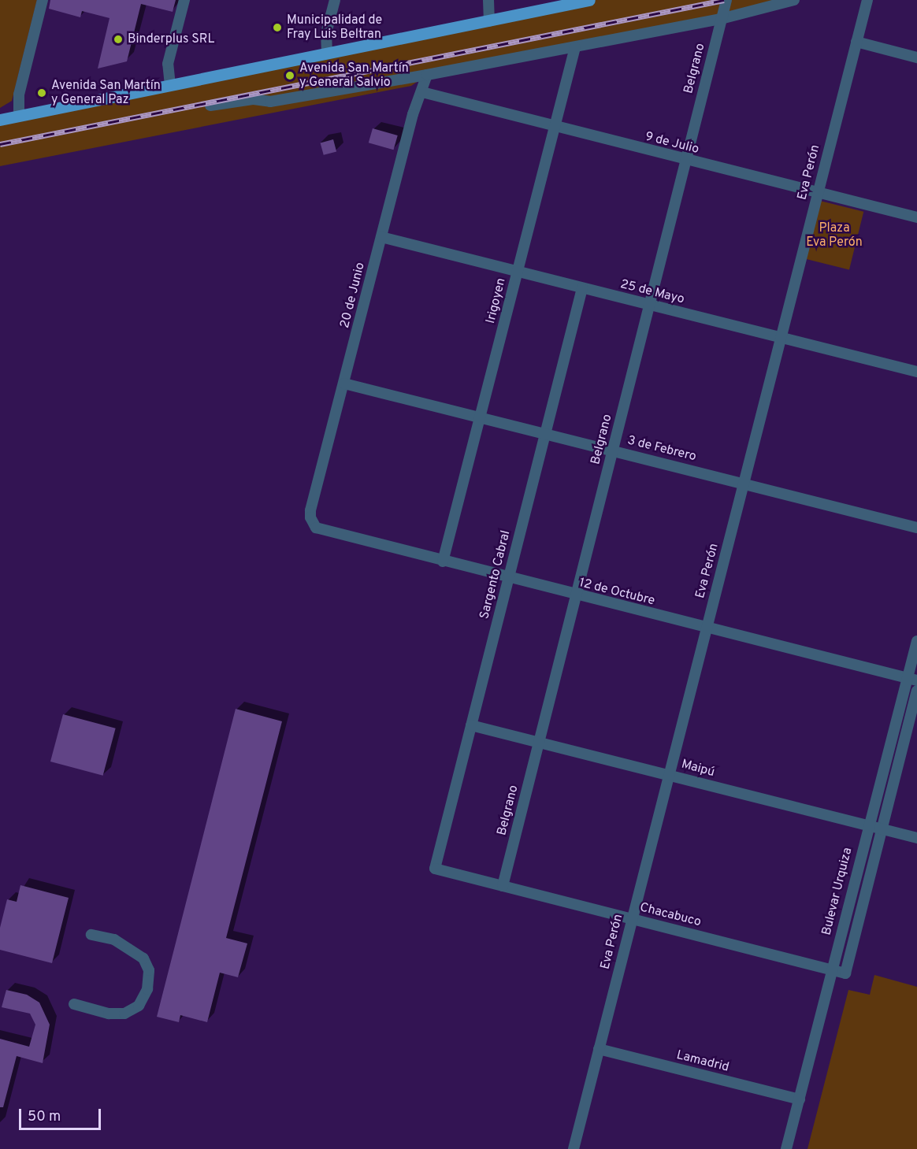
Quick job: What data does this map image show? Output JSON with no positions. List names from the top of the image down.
{
  "streets": {
    "street": [
      "Belgrano",
      "9 de Julio",
      "Eva Perón",
      "25 de Mayo",
      "20 de Junio",
      "Irigoyen",
      "3 de Febrero",
      "Sargento Cabral",
      "12 de Octubre",
      "Maipú",
      "Bulevar Urquiza",
      "Chacabuco",
      "Lamadrid"
    ]
  },
  "crossings": [
    ["Belgrano", "9 de Julio"],
    ["Belgrano", "25 de Mayo"],
    ["Belgrano", "3 de Febrero"],
    ["Belgrano", "12 de Octubre"],
    ["Belgrano", "Maipú"],
    ["Belgrano", "Chacabuco"],
    ["9 de Julio", "Eva Perón"],
    ["9 de Julio", "20 de Junio"],
    ["9 de Julio", "Irigoyen"],
    ["Eva Perón", "25 de Mayo"],
    ["Eva Perón", "3 de Febrero"],
    ["Eva Perón", "12 de Octubre"],
    ["Eva Perón", "Maipú"],
    ["Eva Perón", "Chacabuco"],
    ["Eva Perón", "Lamadrid"],
    ["25 de Mayo", "20 de Junio"],
    ["25 de Mayo", "Irigoyen"],
    ["25 de Mayo", "Sargento Cabral"],
    ["20 de Junio", "3 de Febrero"],
    ["20 de Junio", "12 de Octubre"],
    ["Irigoyen", "3 de Febrero"],
    ["Irigoyen", "12 de Octubre"],
    ["3 de Febrero", "Sargento Cabral"],
    ["Sargento Cabral", "12 de Octubre"],
    ["Sargento Cabral", "Maipú"],
    ["Sargento Cabral", "Chacabuco"],
    ["12 de Octubre", "Bulevar Urquiza"],
    ["Maipú", "Bulevar Urquiza"],
    ["Bulevar Urquiza", "Chacabuco"],
    ["Bulevar Urquiza", "Lamadrid"]
  ],
  "parks": ["Plaza Eva Perón"],
  "places": [
    "Municipalidad de Fray Luis Beltran",
    "Binderplus SRL",
    "Avenida San Martín y General Salvio",
    "Avenida San Martín y General Paz"
  ],
  "scale_bar": "50 m"
}
